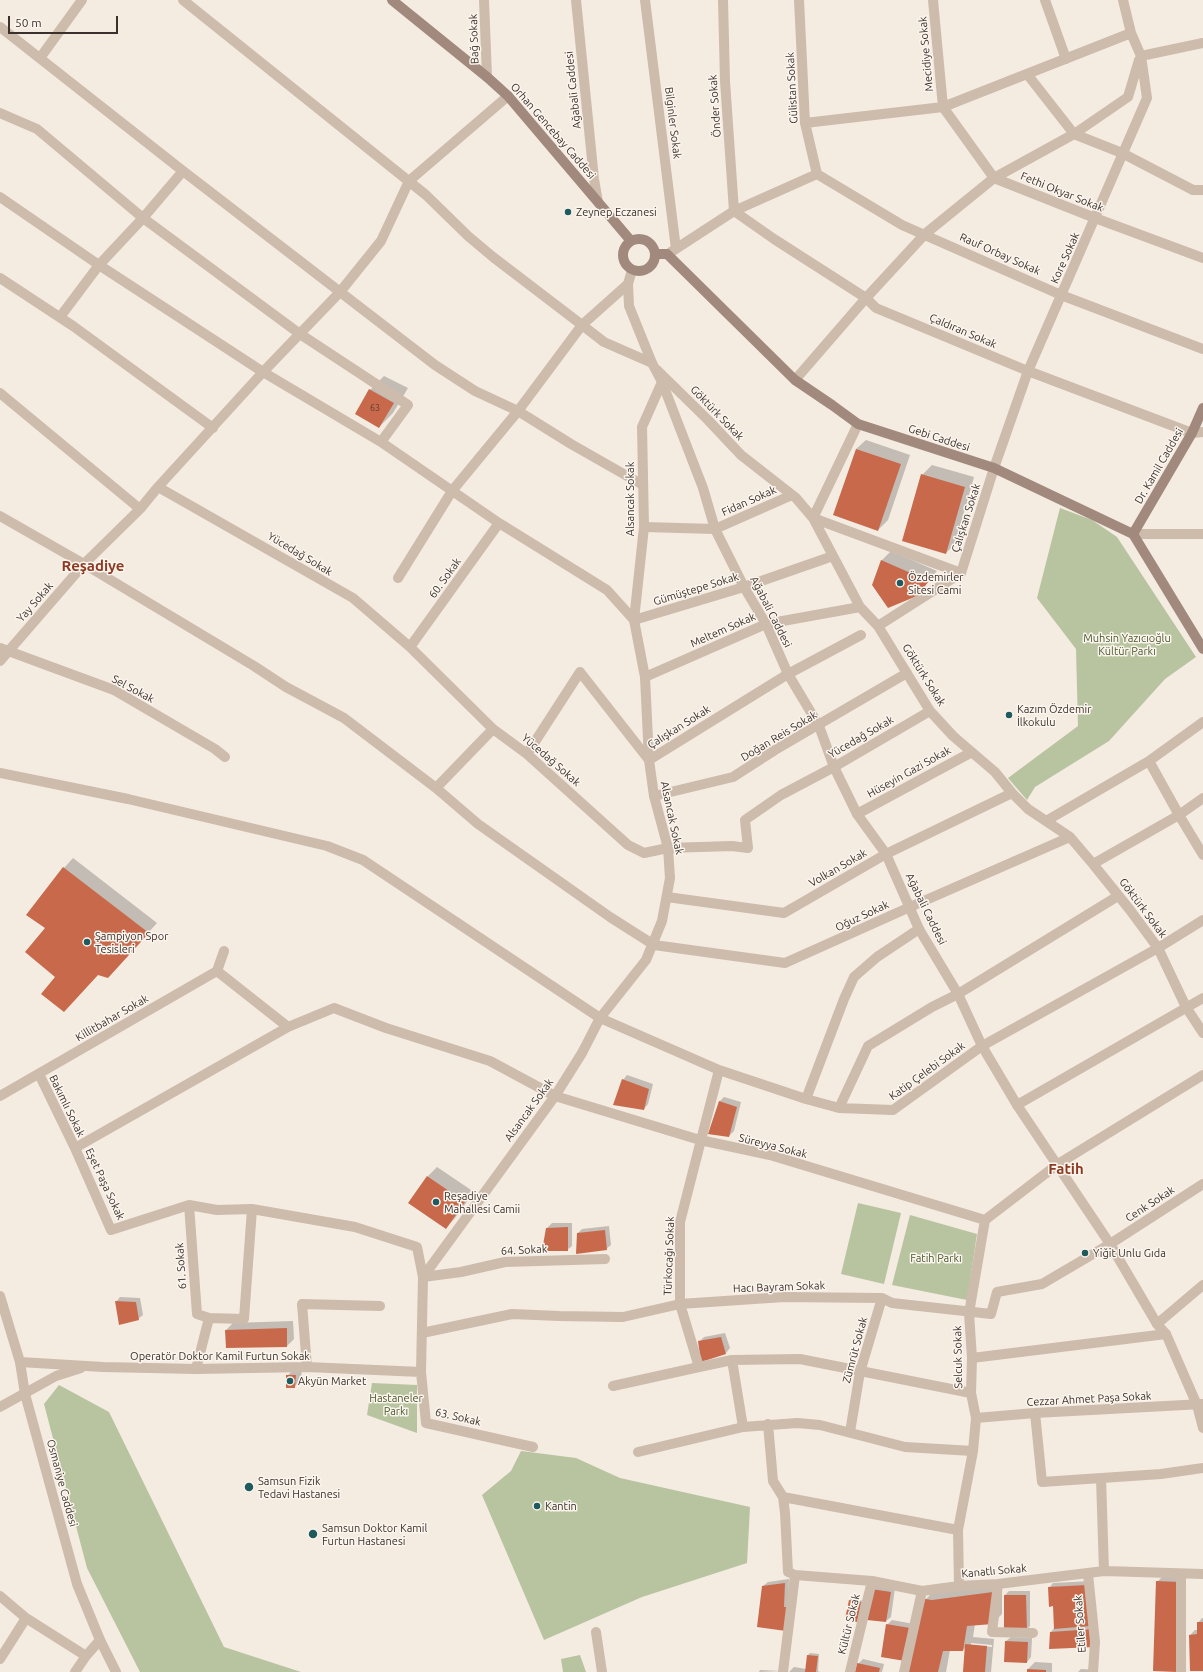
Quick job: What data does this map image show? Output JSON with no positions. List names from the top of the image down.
{
  "streets": {
    "main road": ["Orhan Gencebay Caddesi", "Gebi Caddesi", "Dr. Kamil Caddesi"],
    "street": [
      "Bağ Sokak",
      "Mecidiye Sokak",
      "Gülistan Sokak",
      "Ağabali Caddesi",
      "Önder Sokak",
      "Bilginler Sokak",
      "Fethi Okyar Sokak",
      "Rauf Orbay Sokak",
      "Kore Sokak",
      "Çaldıran Sokak",
      "Göktürk Sokak",
      "Alsancak Sokak",
      "Fidan Sokak",
      "Çalışkan Sokak",
      "Yücedağ Sokak",
      "60. Sokak",
      "Gümüştepe Sokak",
      "Yay Sokak",
      "Meltem Sokak",
      "Sel Sokak",
      "Doğan Reis Sokak",
      "Hüseyin Gazi Sokak",
      "Volkan Sokak",
      "Oğuz Sokak",
      "Killitbahar Sokak",
      "Katip Çelebi Sokak",
      "Bakımlı Sokak",
      "Süreyya Sokak",
      "Eşet Paşa Sokak",
      "Cenk Sokak",
      "64. Sokak",
      "Türkocağı Sokak",
      "61. Sokak",
      "Hacı Bayram Sokak",
      "Zümrüt Sokak",
      "Operatör Doktor Kamil Furtun Sokak",
      "Selcuk Sokak",
      "Cezzar Ahmet Paşa Sokak",
      "63. Sokak",
      "Osmaniye Caddesi",
      "Kanatlı Sokak",
      "Kültür Sokak",
      "Etiler Sokak"
    ]
  },
  "crossings": [
    ["Bağ Sokak", "Orhan Gencebay Caddesi"],
    ["Gülistan Sokak", "Rauf Orbay Sokak"],
    ["Ağabali Caddesi", "Orhan Gencebay Caddesi"],
    ["Ağabali Caddesi", "Alsancak Sokak"],
    ["Ağabali Caddesi", "Fidan Sokak"],
    ["Ağabali Caddesi", "Çalışkan Sokak"],
    ["Ağabali Caddesi", "Yücedağ Sokak"],
    ["Ağabali Caddesi", "Gümüştepe Sokak"],
    ["Ağabali Caddesi", "Meltem Sokak"],
    ["Ağabali Caddesi", "Doğan Reis Sokak"],
    ["Ağabali Caddesi", "Hüseyin Gazi Sokak"],
    ["Ağabali Caddesi", "Volkan Sokak"],
    ["Ağabali Caddesi", "Oğuz Sokak"],
    ["Ağabali Caddesi", "Katip Çelebi Sokak"],
    ["Ağabali Caddesi", "Cenk Sokak"],
    ["Ağabali Caddesi", "Hacı Bayram Sokak"],
    ["Ağabali Caddesi", "Cezzar Ahmet Paşa Sokak"],
    ["Önder Sokak", "Çaldıran Sokak"],
    ["Bilginler Sokak", "Gebi Caddesi"],
    ["Fethi Okyar Sokak", "Kore Sokak"],
    ["Rauf Orbay Sokak", "Kore Sokak"],
    ["Kore Sokak", "Çaldıran Sokak"],
    ["Kore Sokak", "Gebi Caddesi"],
    ["Kore Sokak", "Çalışkan Sokak"],
    ["Çaldıran Sokak", "Dr. Kamil Caddesi"],
    ["Göktürk Sokak", "Fidan Sokak"],
    ["Göktürk Sokak", "Yücedağ Sokak"],
    ["Göktürk Sokak", "Gümüştepe Sokak"],
    ["Göktürk Sokak", "Meltem Sokak"],
    ["Göktürk Sokak", "Doğan Reis Sokak"],
    ["Göktürk Sokak", "Hüseyin Gazi Sokak"],
    ["Göktürk Sokak", "Volkan Sokak"],
    ["Göktürk Sokak", "Oğuz Sokak"],
    ["Göktürk Sokak", "Katip Çelebi Sokak"],
    ["Gebi Caddesi", "Dr. Kamil Caddesi"],
    ["Gebi Caddesi", "Çalışkan Sokak"],
    ["Alsancak Sokak", "Çalışkan Sokak"],
    ["Alsancak Sokak", "Yücedağ Sokak"],
    ["Alsancak Sokak", "Gümüştepe Sokak"],
    ["Alsancak Sokak", "Meltem Sokak"],
    ["Alsancak Sokak", "Doğan Reis Sokak"],
    ["Alsancak Sokak", "Volkan Sokak"],
    ["Alsancak Sokak", "Oğuz Sokak"],
    ["Alsancak Sokak", "Katip Çelebi Sokak"],
    ["Alsancak Sokak", "Süreyya Sokak"],
    ["Alsancak Sokak", "Eşet Paşa Sokak"],
    ["Alsancak Sokak", "64. Sokak"],
    ["Çalışkan Sokak", "Yücedağ Sokak"],
    ["Yücedağ Sokak", "60. Sokak"],
    ["Yücedağ Sokak", "Yay Sokak"],
    ["Yay Sokak", "Sel Sokak"],
    ["Killitbahar Sokak", "Bakımlı Sokak"],
    ["Katip Çelebi Sokak", "Türkocağı Sokak"],
    ["Bakımlı Sokak", "Eşet Paşa Sokak"],
    ["Süreyya Sokak", "Eşet Paşa Sokak"],
    ["Süreyya Sokak", "Türkocağı Sokak"],
    ["Süreyya Sokak", "Selcuk Sokak"],
    ["Eşet Paşa Sokak", "64. Sokak"],
    ["Eşet Paşa Sokak", "61. Sokak"],
    ["Cenk Sokak", "Hacı Bayram Sokak"],
    ["Türkocağı Sokak", "Hacı Bayram Sokak"],
    ["Hacı Bayram Sokak", "Zümrüt Sokak"],
    ["Hacı Bayram Sokak", "Selcuk Sokak"],
    ["Operatör Doktor Kamil Furtun Sokak", "63. Sokak"],
    ["Operatör Doktor Kamil Furtun Sokak", "Osmaniye Caddesi"],
    ["Selcuk Sokak", "Cezzar Ahmet Paşa Sokak"],
    ["Selcuk Sokak", "Kanatlı Sokak"],
    ["Kanatlı Sokak", "Kültür Sokak"],
    ["Kanatlı Sokak", "Etiler Sokak"]
  ],
  "districts": ["Reşadiye", "Fatih"],
  "parks": ["Muhsin Yazıcıoğlu Kültür Parkı", "Fatih Parkı", "Hastaneler Parkı"],
  "places": [
    "Zeynep Eczanesi",
    "Özdemirler Sitesi Cami",
    "Kazım Özdemir İlkokulu",
    "Şampiyon Spor Tesisleri",
    "Reşadiye Mahallesi Camii",
    "Yiğit Unlu Gıda",
    "Akyün Market",
    "Samsun Fizik Tedavi Hastanesi",
    "Kantin",
    "Samsun Doktor Kamil Furtun Hastanesi"
  ],
  "house_numbers": ["63"],
  "scale_bar": "50 m"
}
